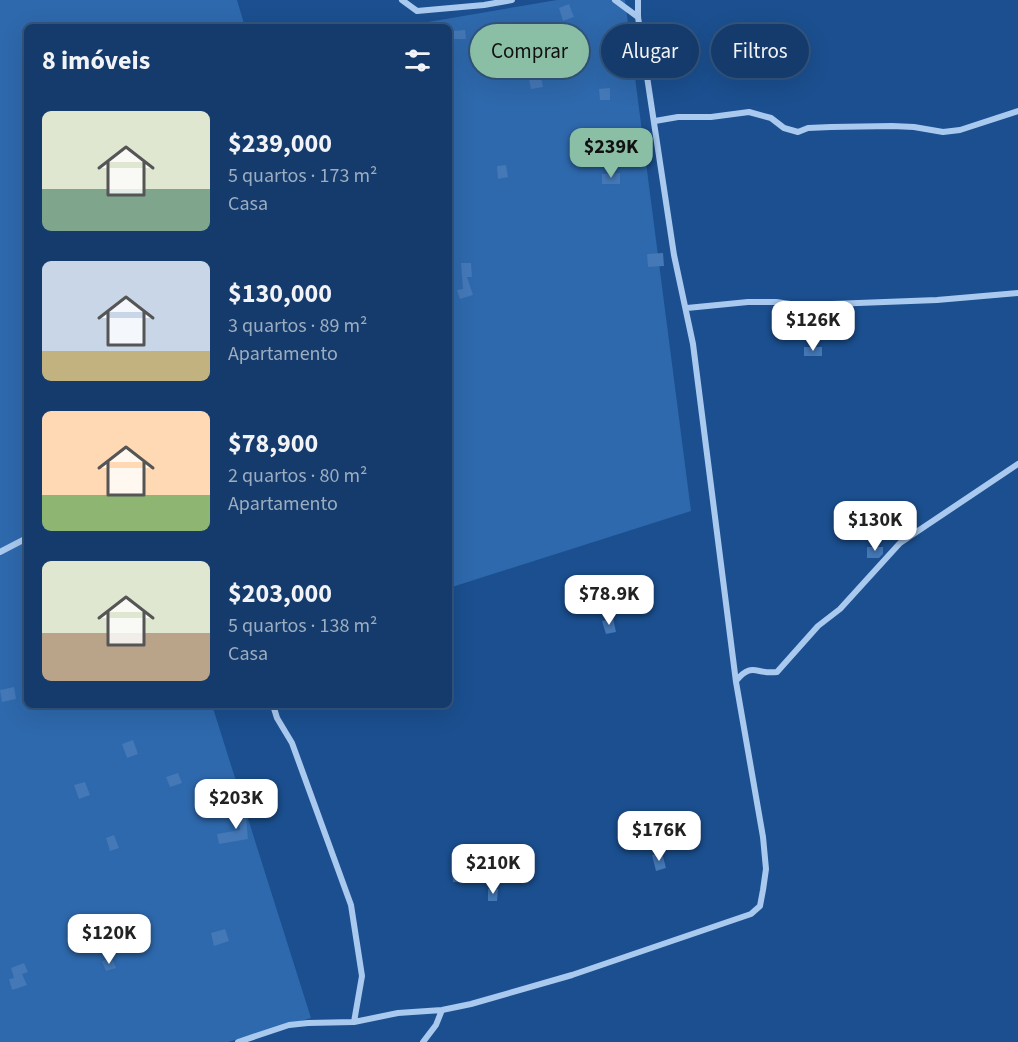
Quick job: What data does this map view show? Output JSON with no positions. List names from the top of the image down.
{
  "page": {
    "chip": ["Comprar", "Alugar", "Filtros"],
    "heading": "8 imóveis",
    "list": [
      {
        "name": "$239,000",
        "note": "5 quartos · 173 m² · Casa"
      },
      {
        "name": "$130,000",
        "note": "3 quartos · 89 m² · Apartamento"
      },
      {
        "name": "$78,900",
        "note": "2 quartos · 80 m² · Apartamento"
      },
      {
        "name": "$203,000",
        "note": "5 quartos · 138 m² · Casa"
      }
    ],
    "price": [
      "$239K",
      "$126K",
      "$130K",
      "$78.9K",
      "$203K",
      "$176K",
      "$210K",
      "$120K"
    ]
  }
}
